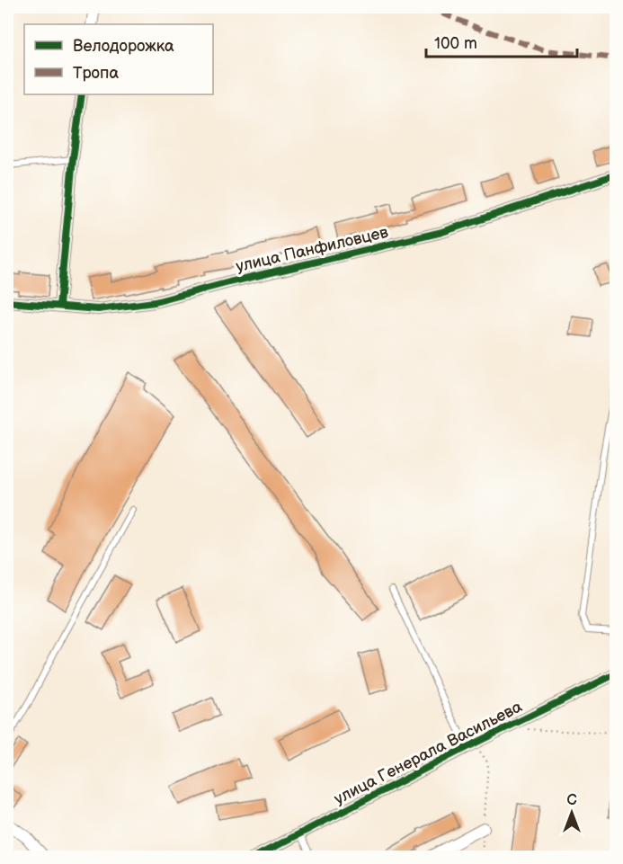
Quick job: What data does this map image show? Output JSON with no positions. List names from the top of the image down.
{
  "streets": {
    "street": ["улица Панфиловцев", "улица Генерала Васильева"]
  },
  "legend": ["Велодорожка", "Тропа"],
  "scale_bar": "100 m",
  "north": "top"
}
